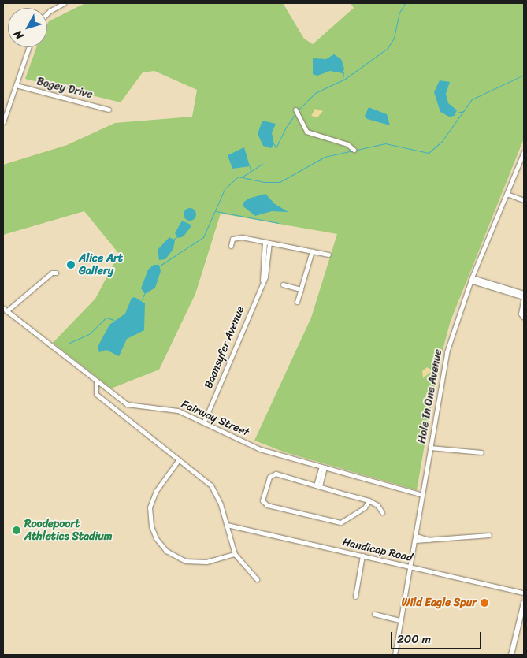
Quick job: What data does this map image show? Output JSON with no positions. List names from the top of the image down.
{
  "streets": {
    "street": [
      "Bogey Drive",
      "Baansyfer Avenue",
      "Hole In One Avenue",
      "Fairway Street",
      "Handicap Road"
    ]
  },
  "crossings": [
    ["Baansyfer Avenue", "Fairway Street"],
    ["Hole In One Avenue", "Fairway Street"],
    ["Hole In One Avenue", "Handicap Road"]
  ],
  "places": ["Alice Art Gallery", "Roodepoort Athletics Stadium", "Wild Eagle Spur"],
  "scale_bar": "200 m",
  "north": "bottom left"
}
